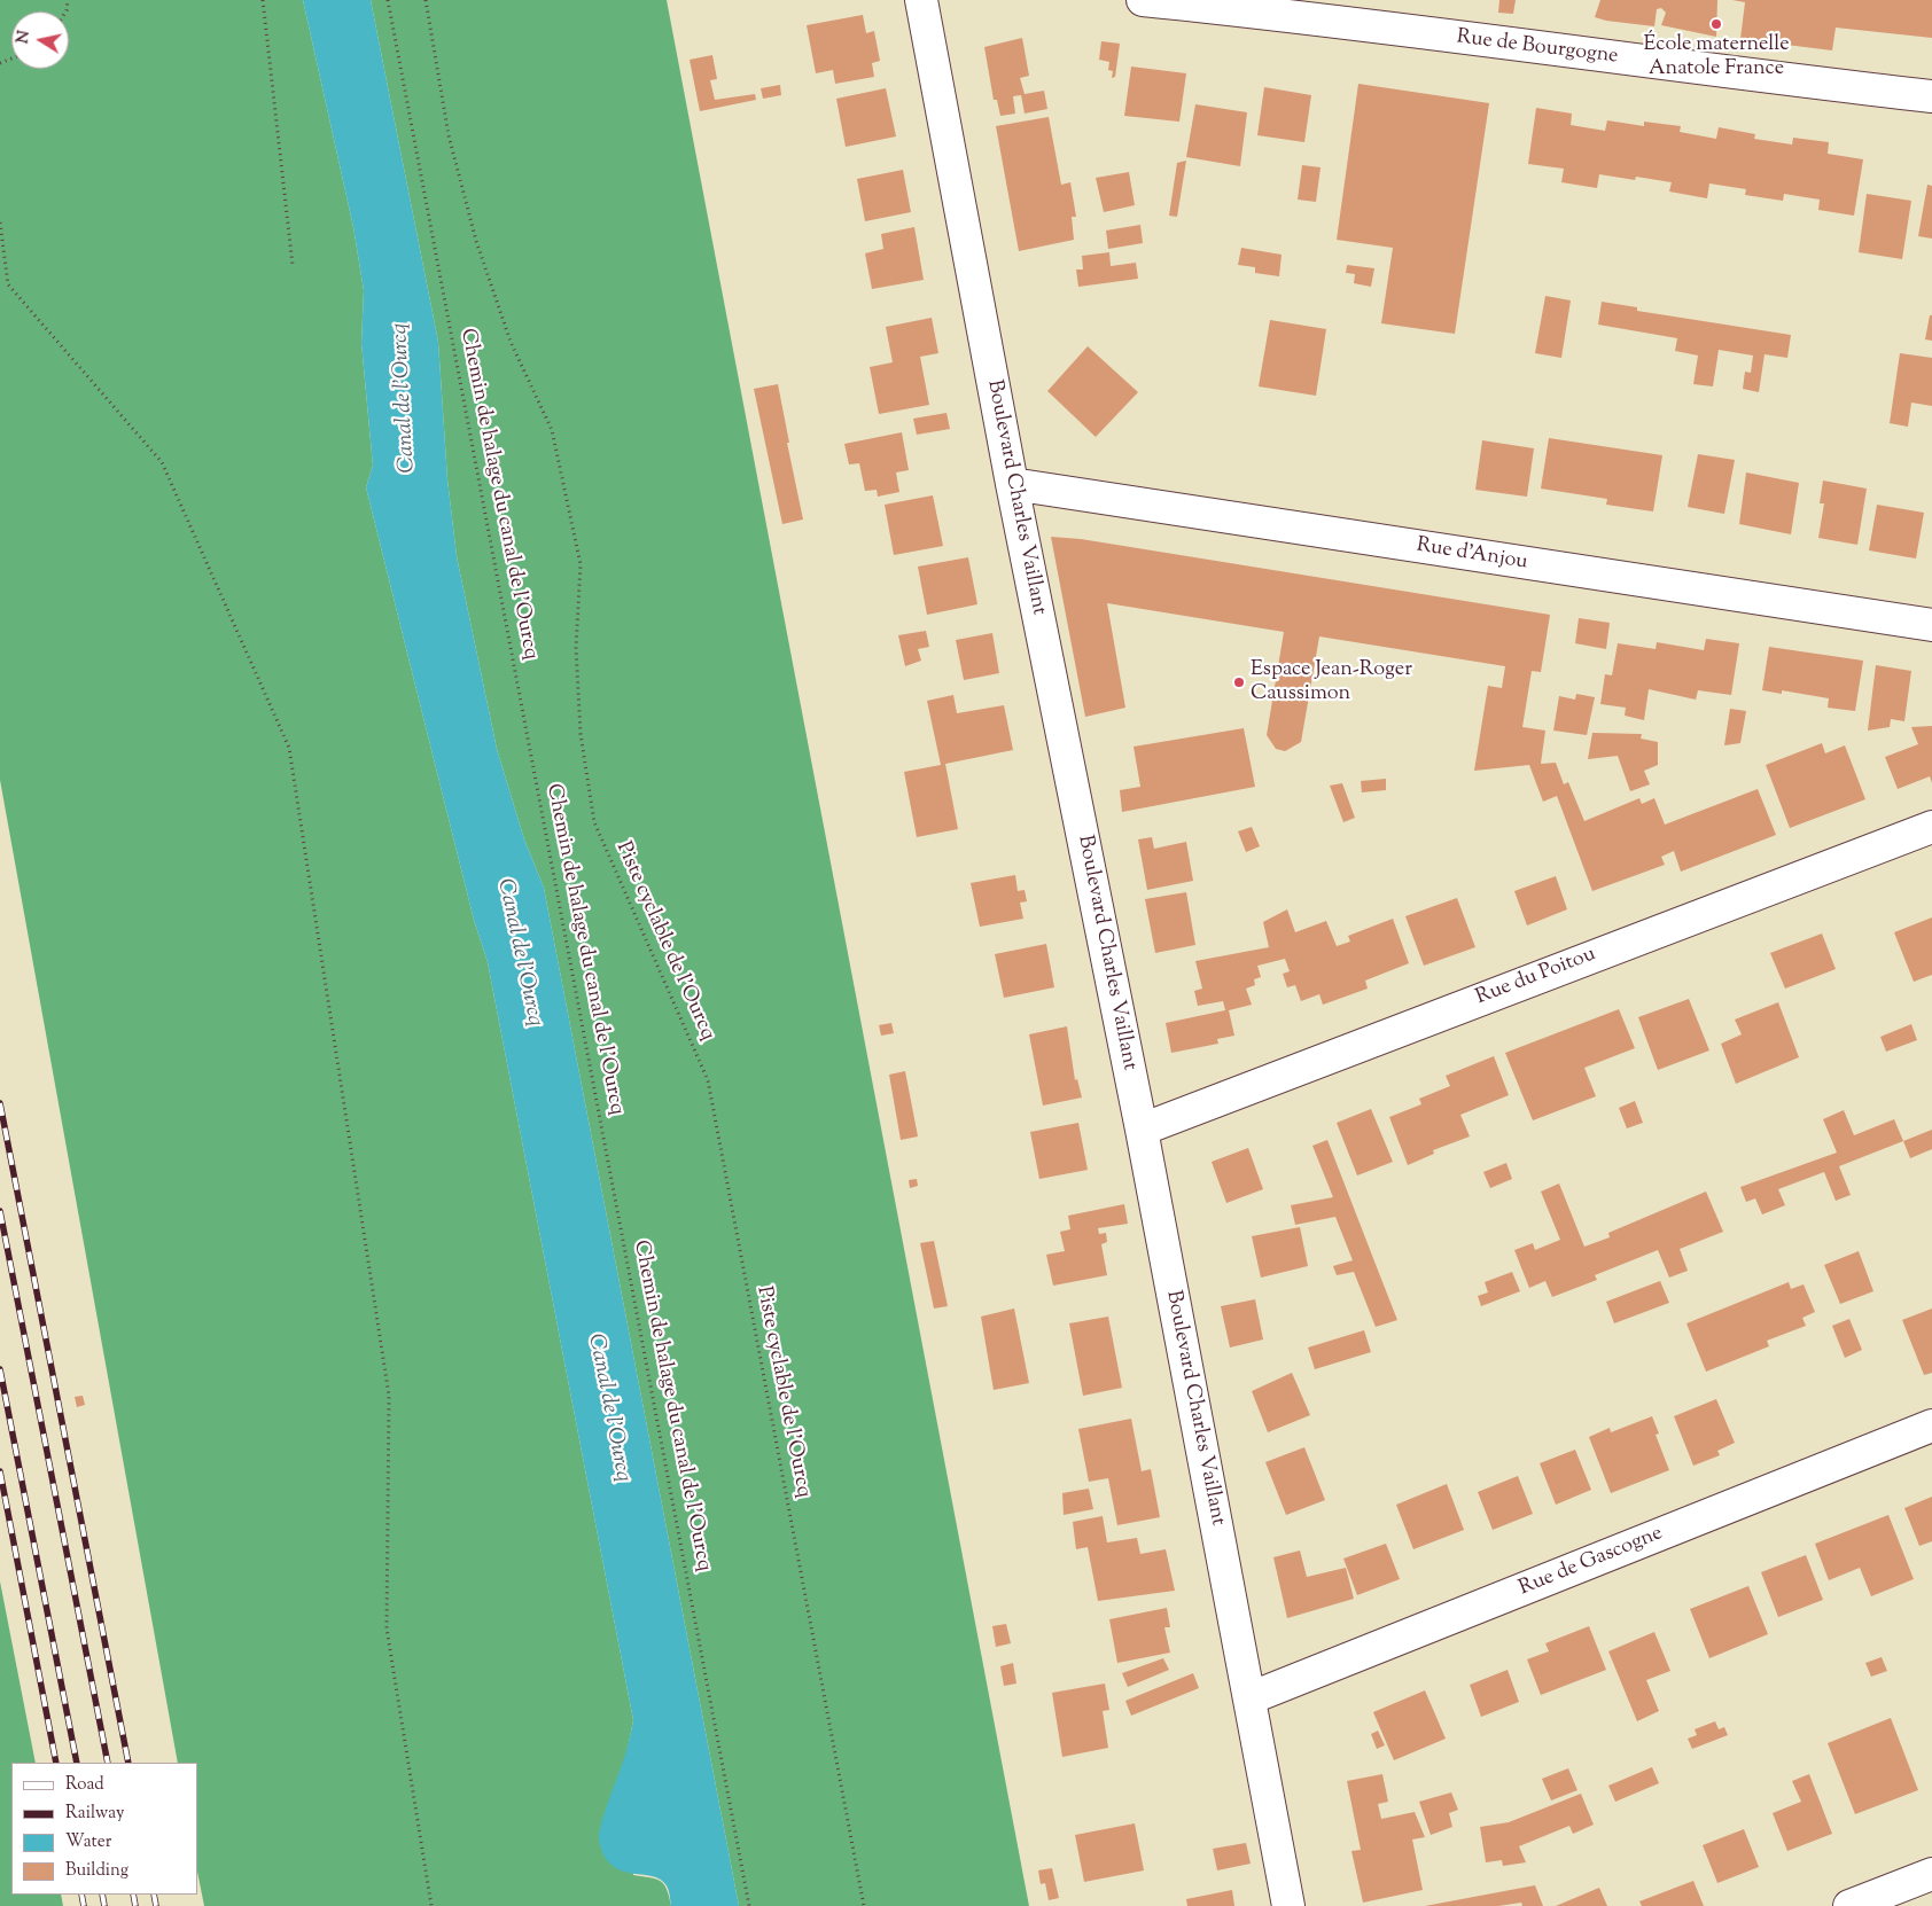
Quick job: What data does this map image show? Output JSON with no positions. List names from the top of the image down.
{
  "streets": {
    "street": [
      "Rue de Bourgogne",
      "Boulevard Charles Vaillant",
      "Rue d'Anjou",
      "Rue du Poitou",
      "Rue de Gascogne"
    ],
    "path": ["Chemin de halage du canal de l'Ourcq", "Piste cyclable de l'Ourcq"]
  },
  "crossings": [
    ["Boulevard Charles Vaillant", "Rue d'Anjou"],
    ["Boulevard Charles Vaillant", "Rue du Poitou"],
    ["Boulevard Charles Vaillant", "Rue de Gascogne"]
  ],
  "water": ["Canal de l'Ourcq"],
  "places": ["École maternelle Anatole France", "Espace Jean-Roger Caussimon"],
  "legend": [
    "Road",
    "Railway",
    "Water",
    "Building"
  ],
  "north": "left"
}
